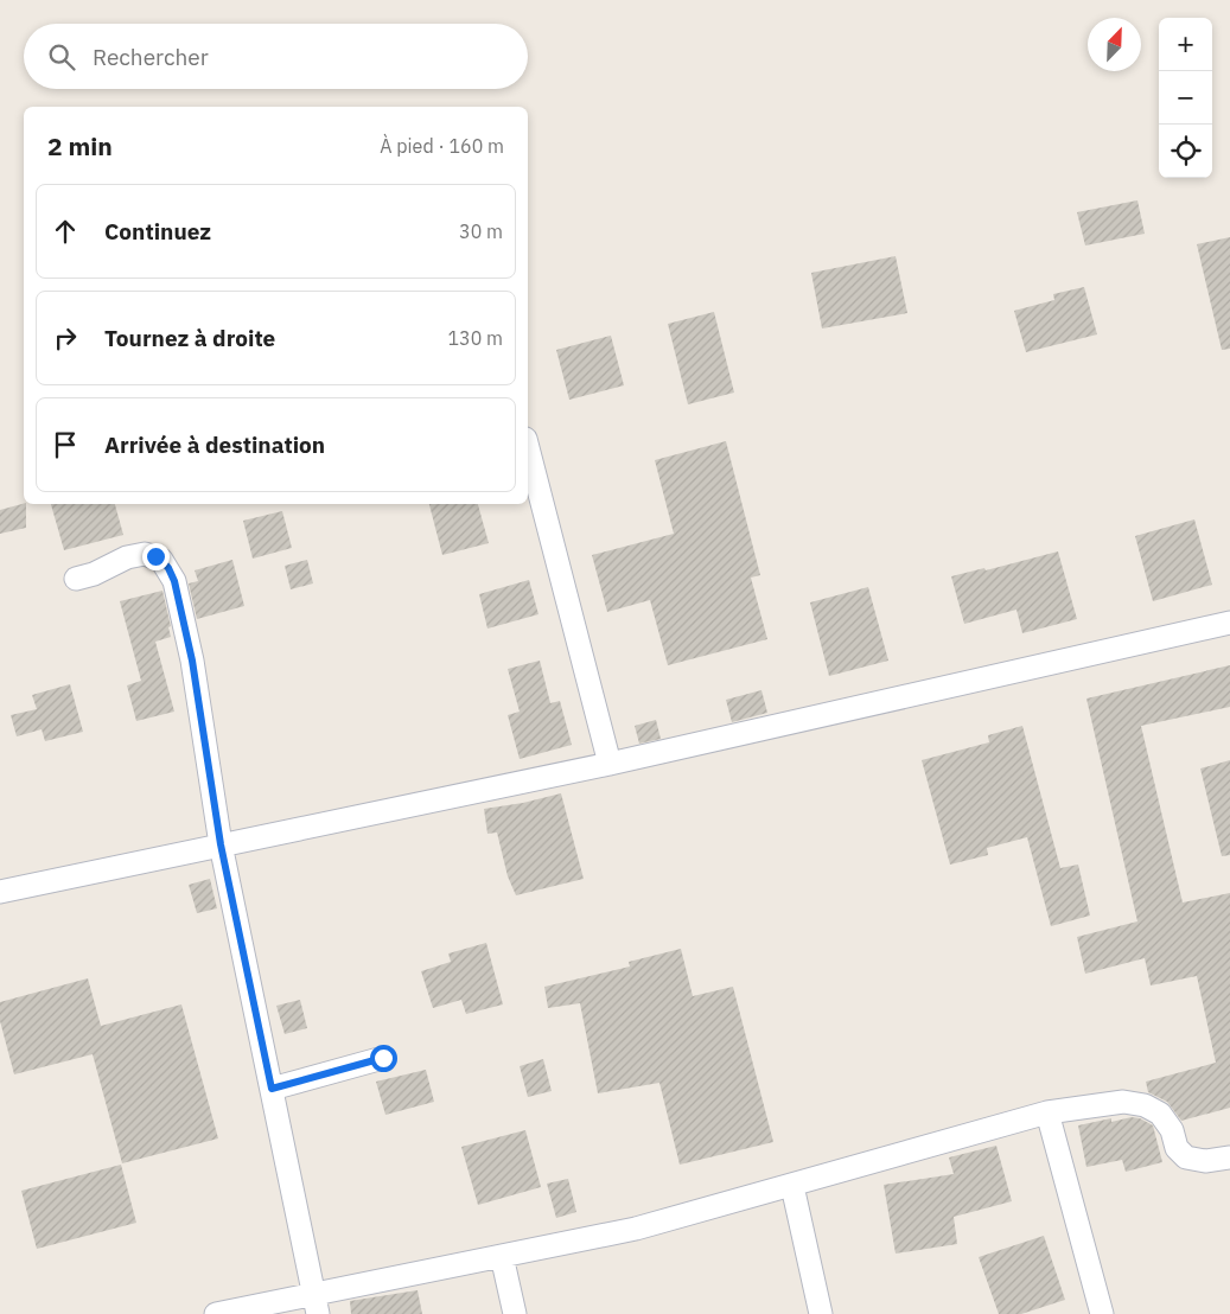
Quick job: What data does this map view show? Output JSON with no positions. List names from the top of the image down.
{
  "north": "top right",
  "page": {
    "map_buttons": ["+", "−"],
    "search": "Rechercher",
    "heading": ["2 min", "À pied · 160 m"],
    "list": [
      ["Continuez", "30 m"],
      ["Tournez à droite", "130 m"],
      "Arrivée à destination"
    ]
  }
}
